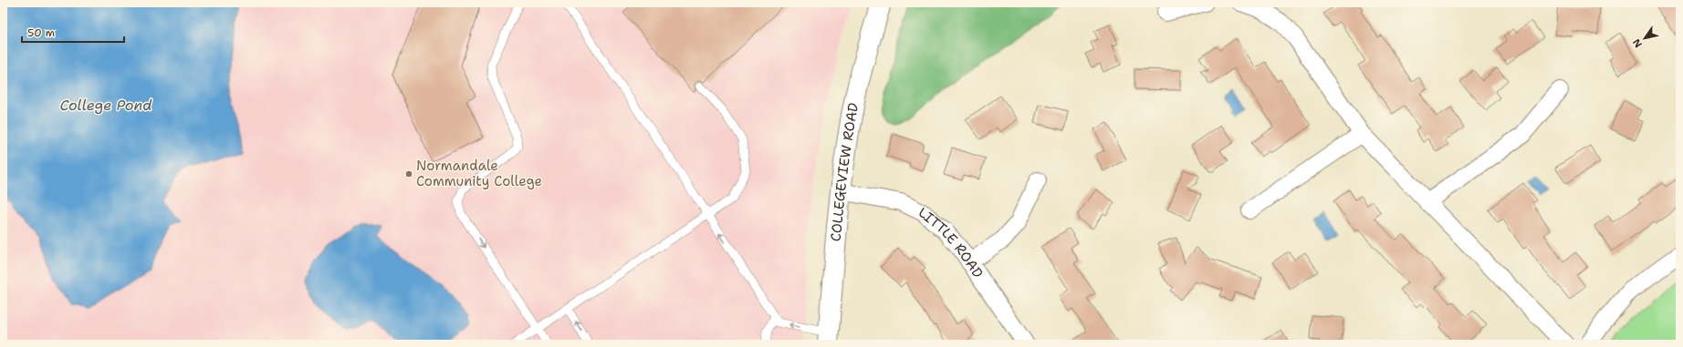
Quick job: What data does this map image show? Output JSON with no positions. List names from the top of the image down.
{
  "streets": {
    "street": ["COLLEGEVIEW ROAD", "LITTLE ROAD"]
  },
  "crossings": [
    ["COLLEGEVIEW ROAD", "LITTLE ROAD"]
  ],
  "water": ["College Pond"],
  "places": ["Normandale Community College"],
  "scale_bar": "50 m",
  "north": "bottom left"
}
